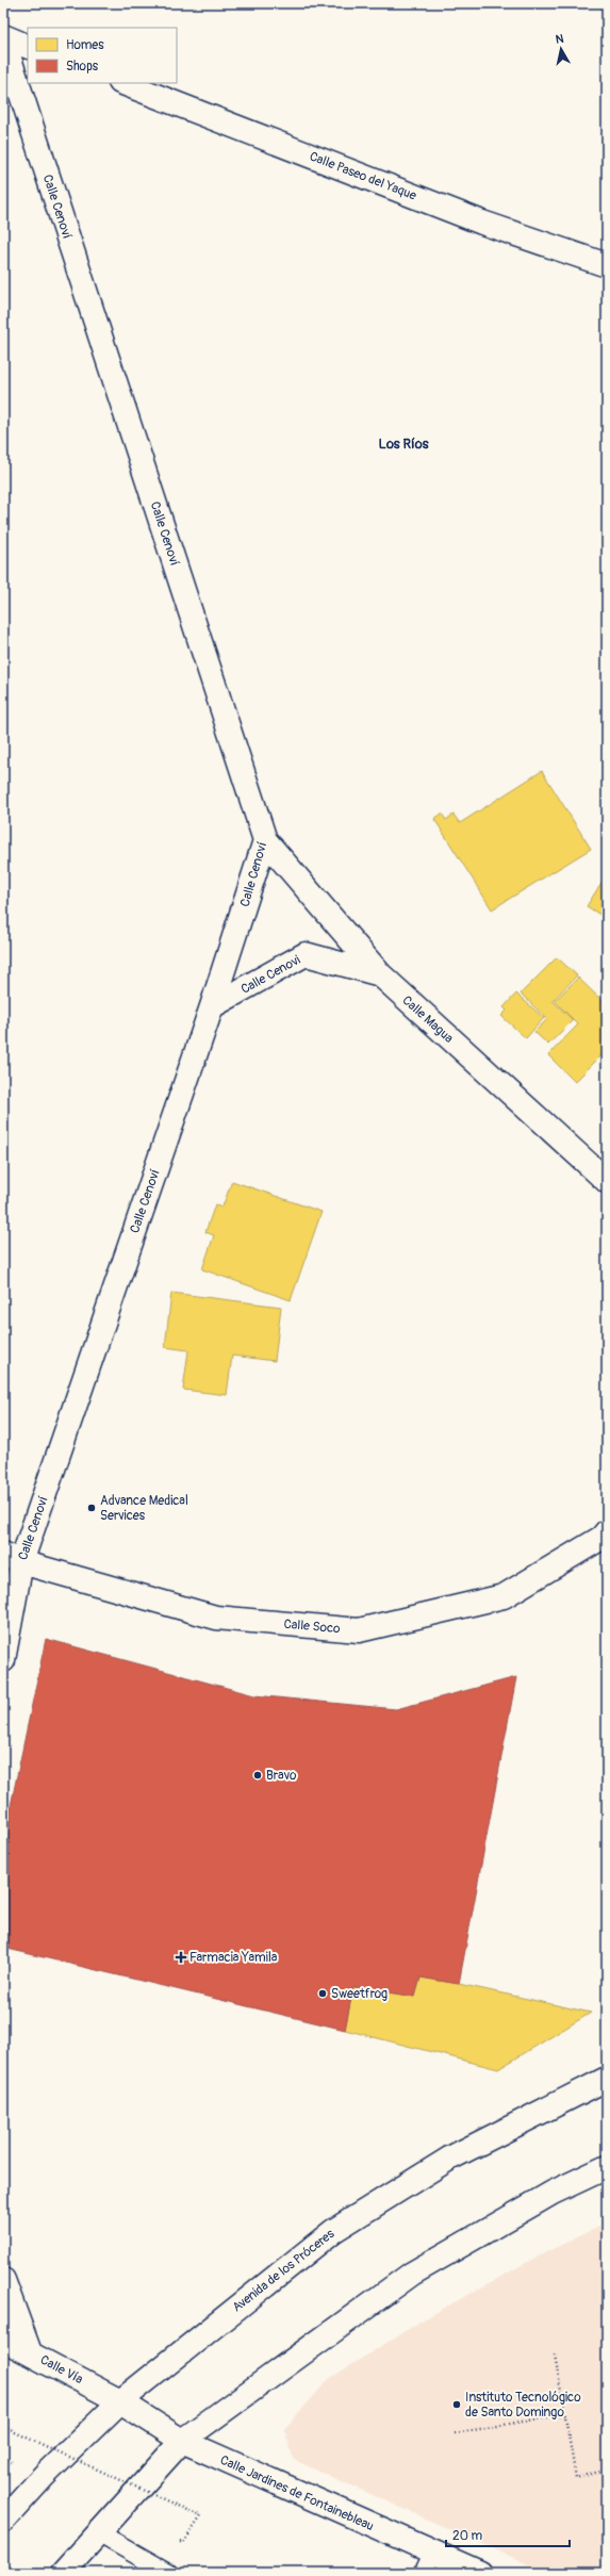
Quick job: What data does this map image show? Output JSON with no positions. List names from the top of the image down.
{
  "streets": {
    "street": [
      "Calle Paseo del Yaque",
      "Calle Cenoví",
      "Calle Cenovi",
      "Calle Magua",
      "Calle Soco",
      "Avenida de los Próceres",
      "Calle Vía",
      "Calle Jardines de Fontainebleau"
    ]
  },
  "crossings": [
    ["Calle Cenoví", "Calle Cenovi"],
    ["Calle Cenoví", "Calle Magua"],
    ["Calle Cenoví", "Calle Soco"],
    ["Calle Cenovi", "Calle Magua"],
    ["Avenida de los Próceres", "Calle Vía"],
    ["Avenida de los Próceres", "Calle Jardines de Fontainebleau"],
    ["Calle Vía", "Calle Jardines de Fontainebleau"]
  ],
  "districts": ["Los Ríos"],
  "places": {
    "other": [
      "Advance Medical Services",
      "Bravo",
      "Sweetfrog",
      "Instituto Tecnológico de Santo Domingo"
    ],
    "health": ["Farmacia Yamila"]
  },
  "legend": ["Homes", "Shops"],
  "scale_bar": "20 m",
  "north": "top"
}
